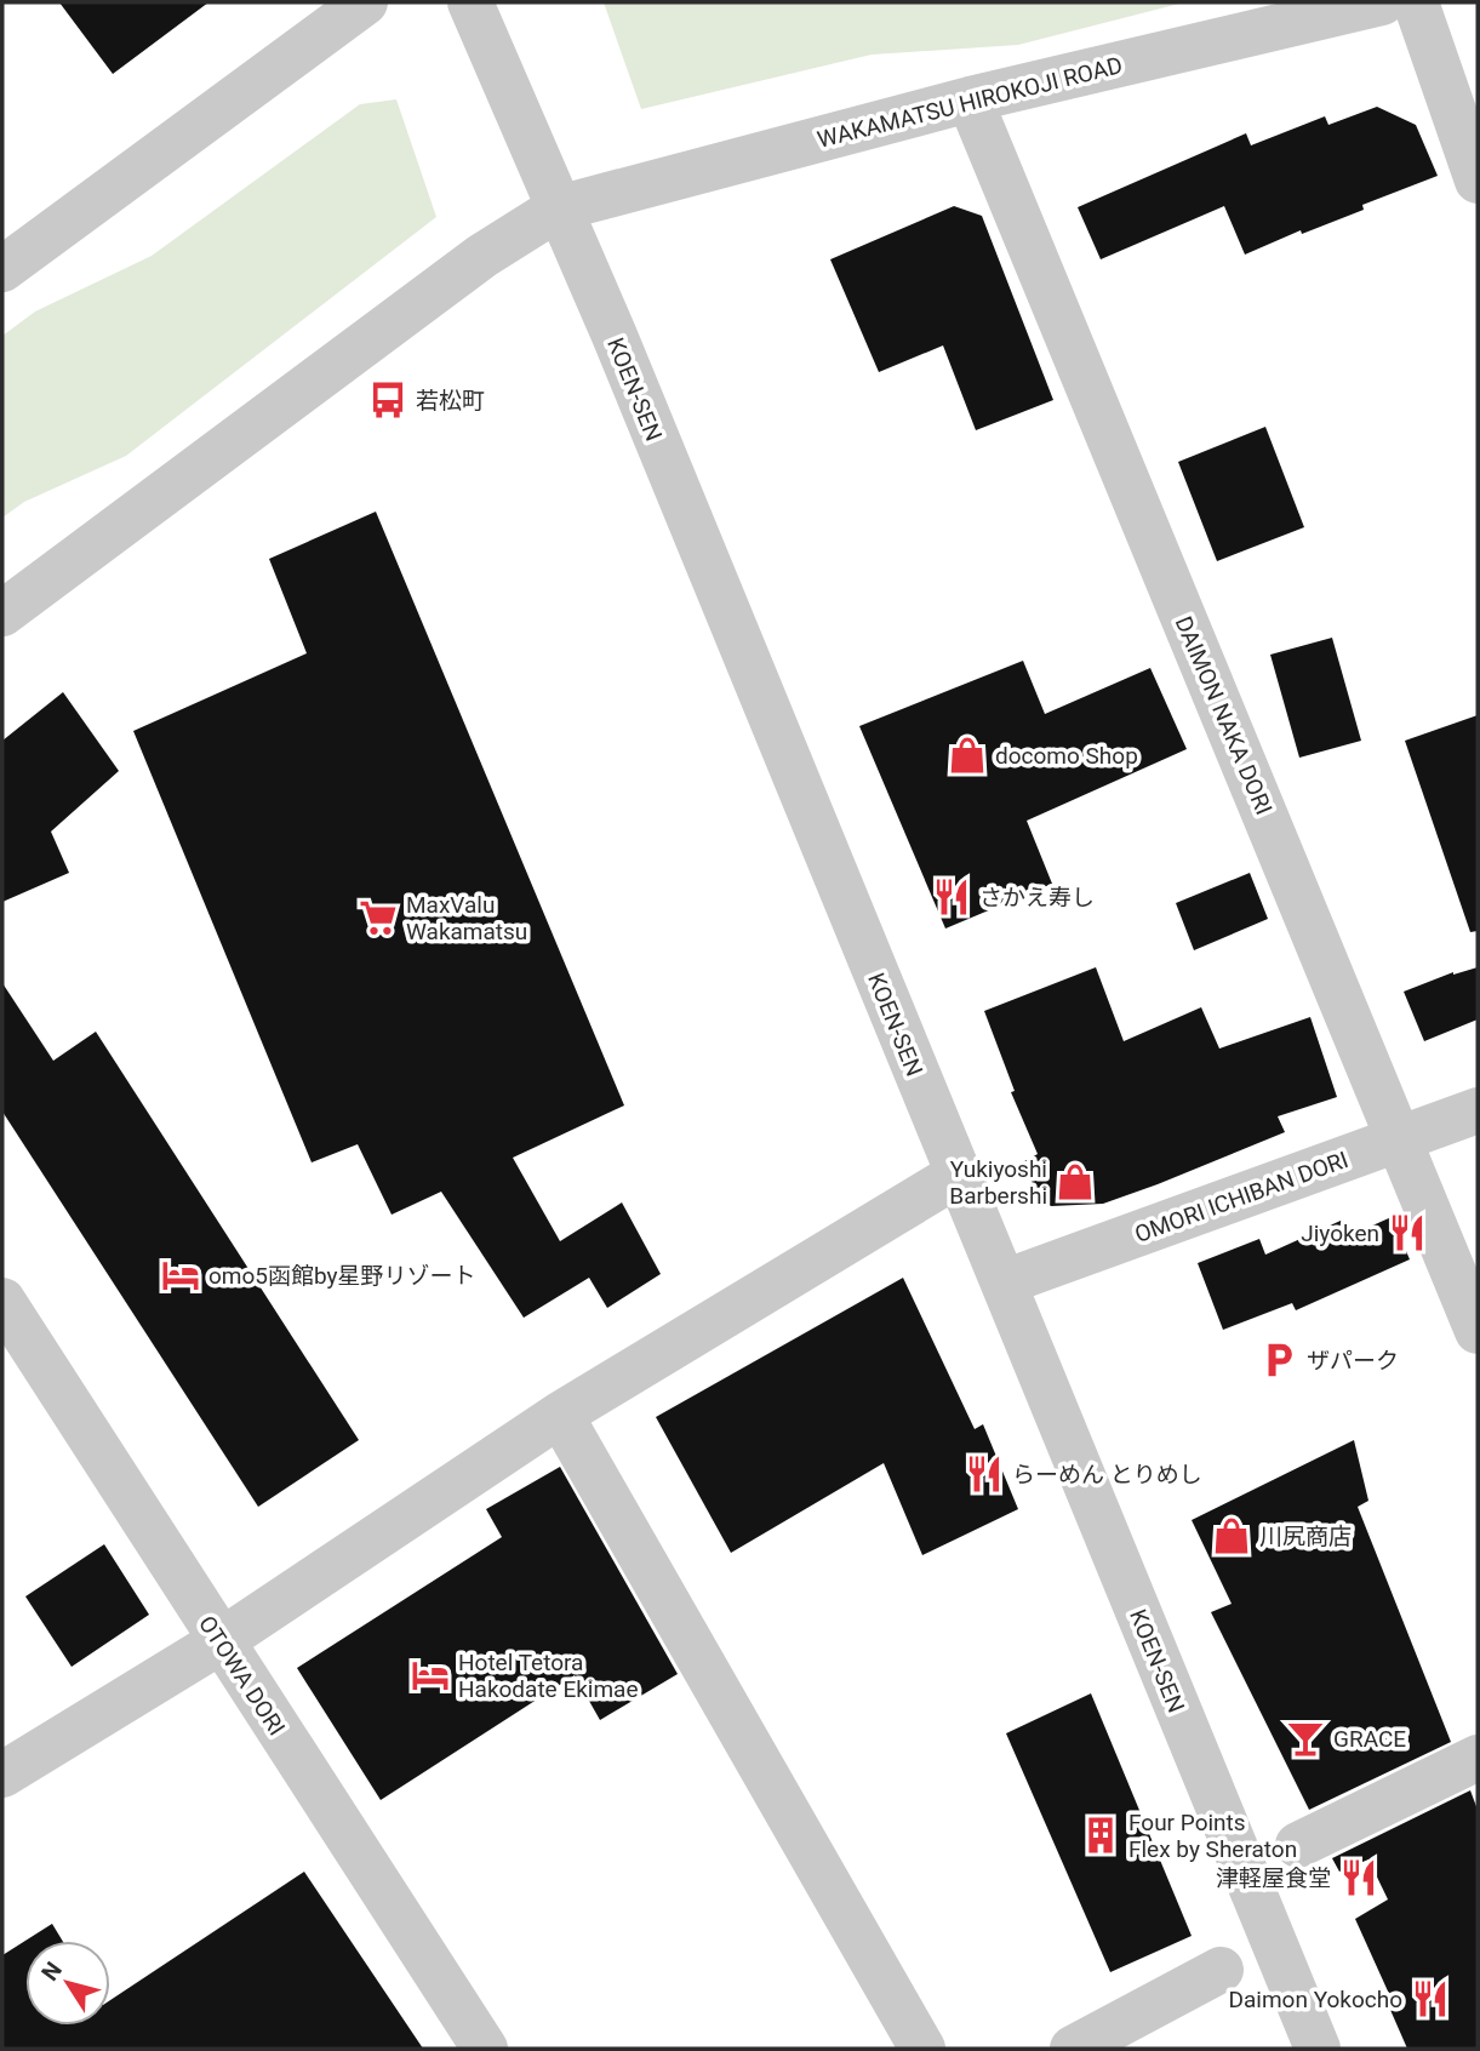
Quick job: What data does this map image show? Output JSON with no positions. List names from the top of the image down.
{
  "streets": {
    "street": [
      "WAKAMATSU HIROKOJI ROAD",
      "KOEN-SEN",
      "DAIMON NAKA DORI",
      "OMORI ICHIBAN DORI",
      "OTOWA DORI"
    ]
  },
  "crossings": [
    ["WAKAMATSU HIROKOJI ROAD", "KOEN-SEN"],
    ["WAKAMATSU HIROKOJI ROAD", "DAIMON NAKA DORI"],
    ["KOEN-SEN", "OMORI ICHIBAN DORI"],
    ["DAIMON NAKA DORI", "OMORI ICHIBAN DORI"]
  ],
  "places": {
    "bus stop": ["若松町"],
    "shop": ["docomo Shop", "Yukiyoshi Barbershi", "川尻商店"],
    "restaurant": [
      "さかえ寿し",
      "Jiyoken",
      "らーめん とりめし",
      "津軽屋食堂",
      "Daimon Yokocho"
    ],
    "supermarket": ["MaxValu Wakamatsu"],
    "hotel": ["omo5函館by星野リゾート", "Hotel Tetora Hakodate Ekimae"],
    "parking": ["ザパーク"],
    "bar": ["GRACE"],
    "building": ["Four Points Flex by Sheraton"]
  },
  "north": "top left"
}
